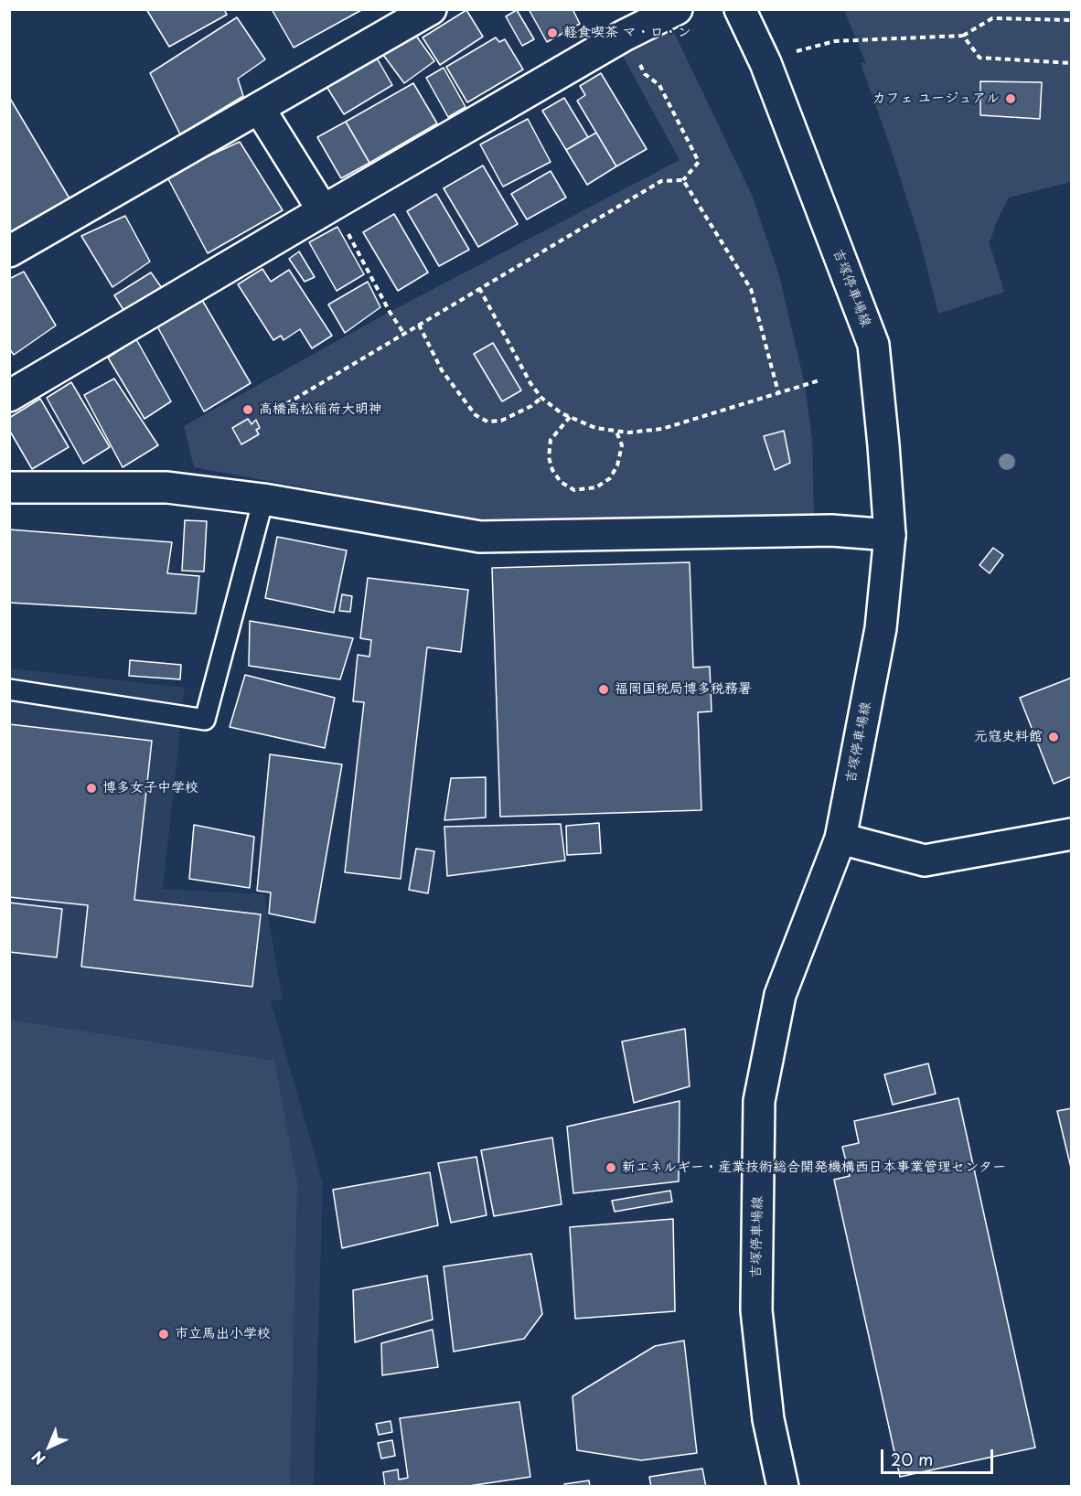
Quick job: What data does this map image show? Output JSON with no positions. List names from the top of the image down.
{
  "streets": {
    "street": ["吉塚停車場線"]
  },
  "places": [
    "軽食喫茶 マ・ロ・ン",
    "カフェ ユージュアル",
    "高橋高松稲荷大明神",
    "福岡国税局博多税務署",
    "元寇史料館",
    "博多女子中学校",
    "新エネルギー・産業技術総合開発機構西日本事業管理センター",
    "市立馬出小学校"
  ],
  "scale_bar": "20 m",
  "north": "bottom left"
}
